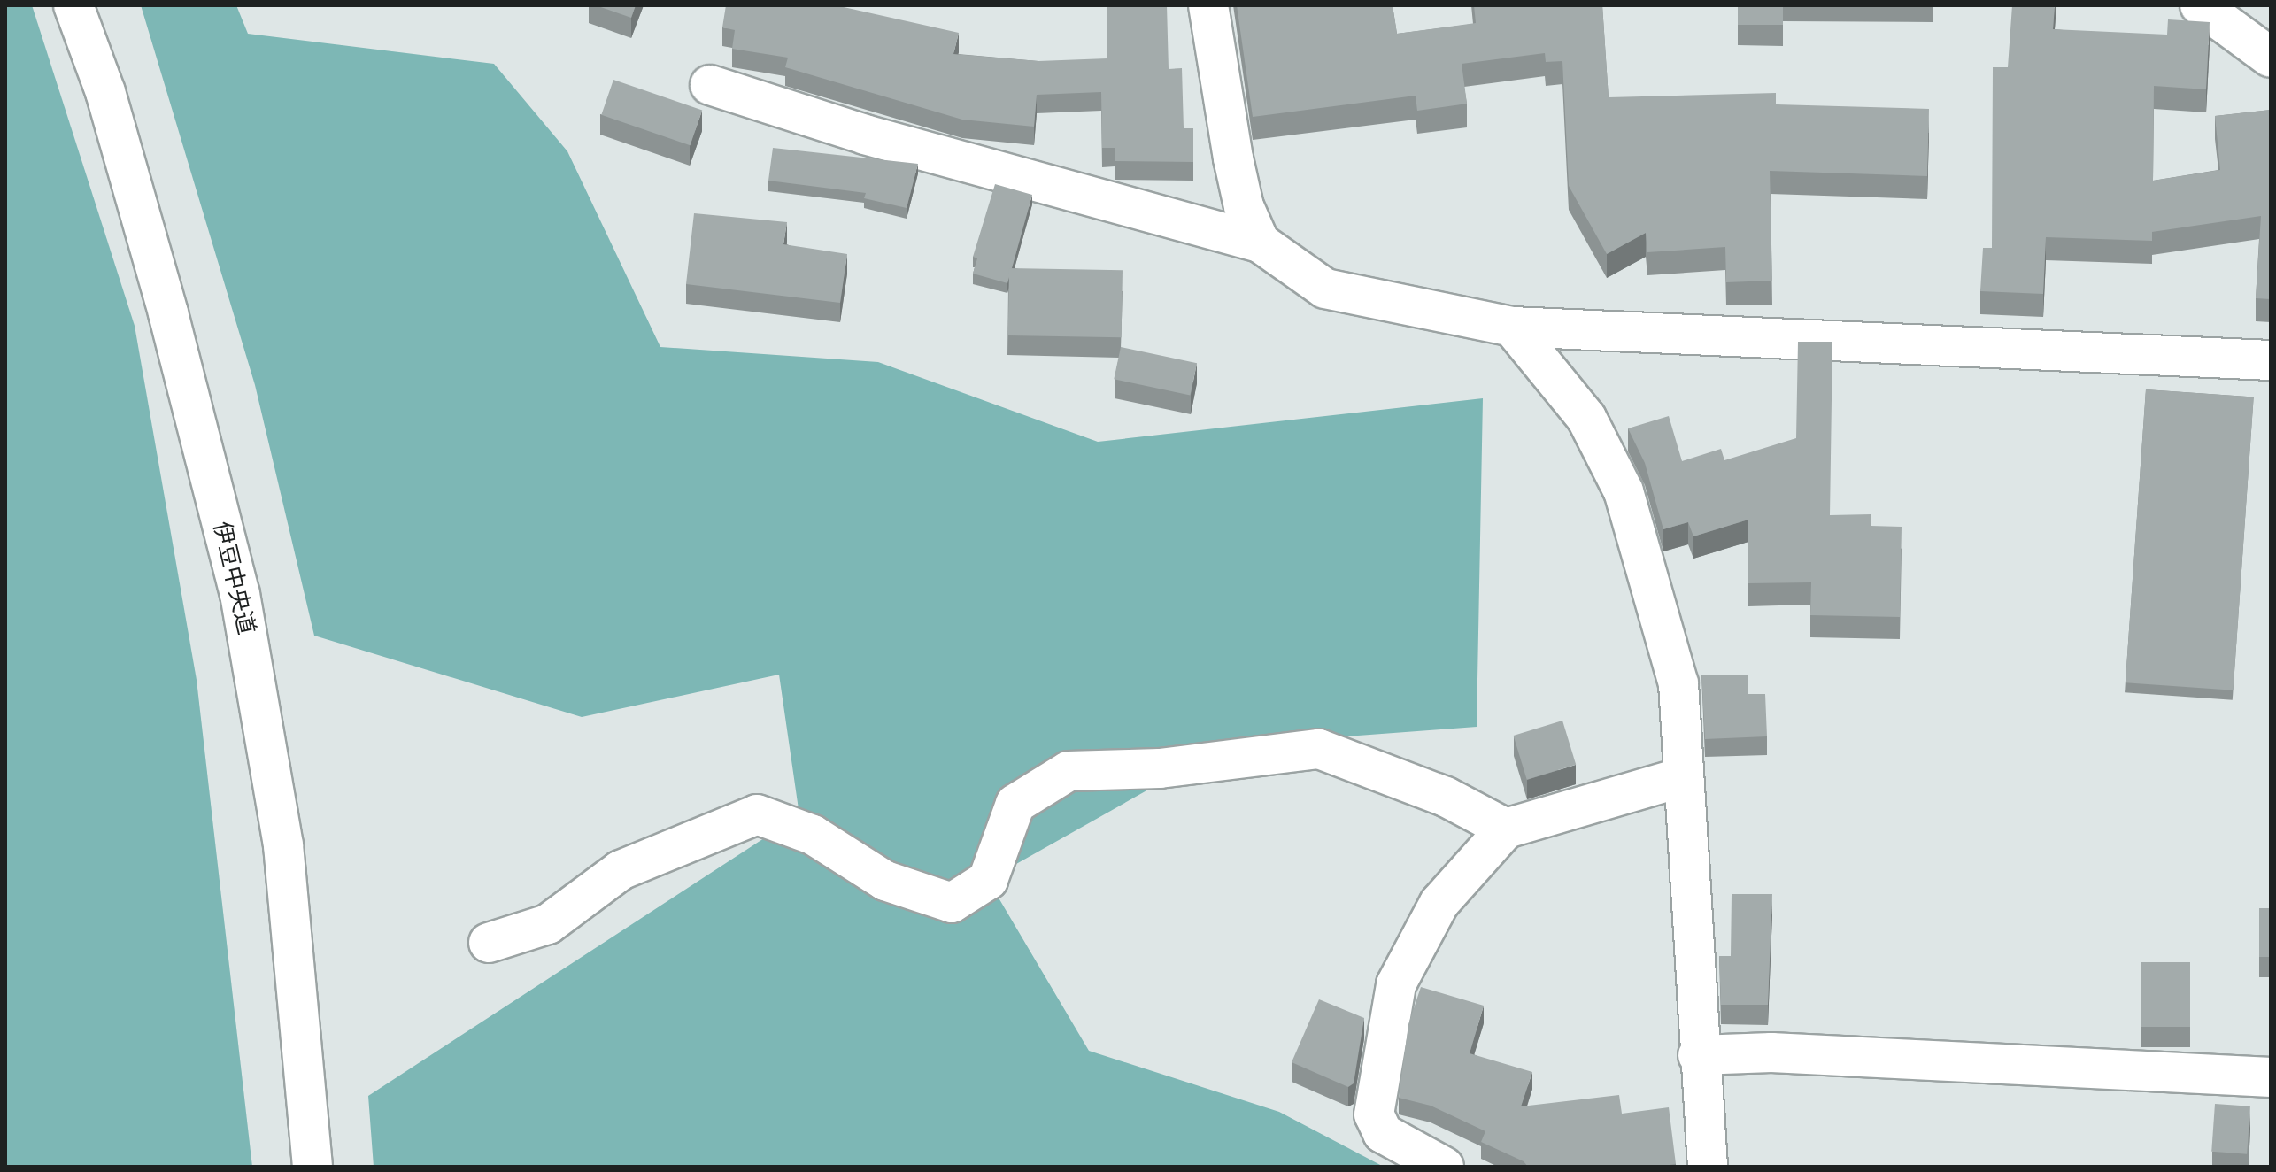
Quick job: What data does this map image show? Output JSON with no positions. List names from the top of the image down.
{
  "streets": {
    "main road": ["伊豆中央道"]
  }
}
